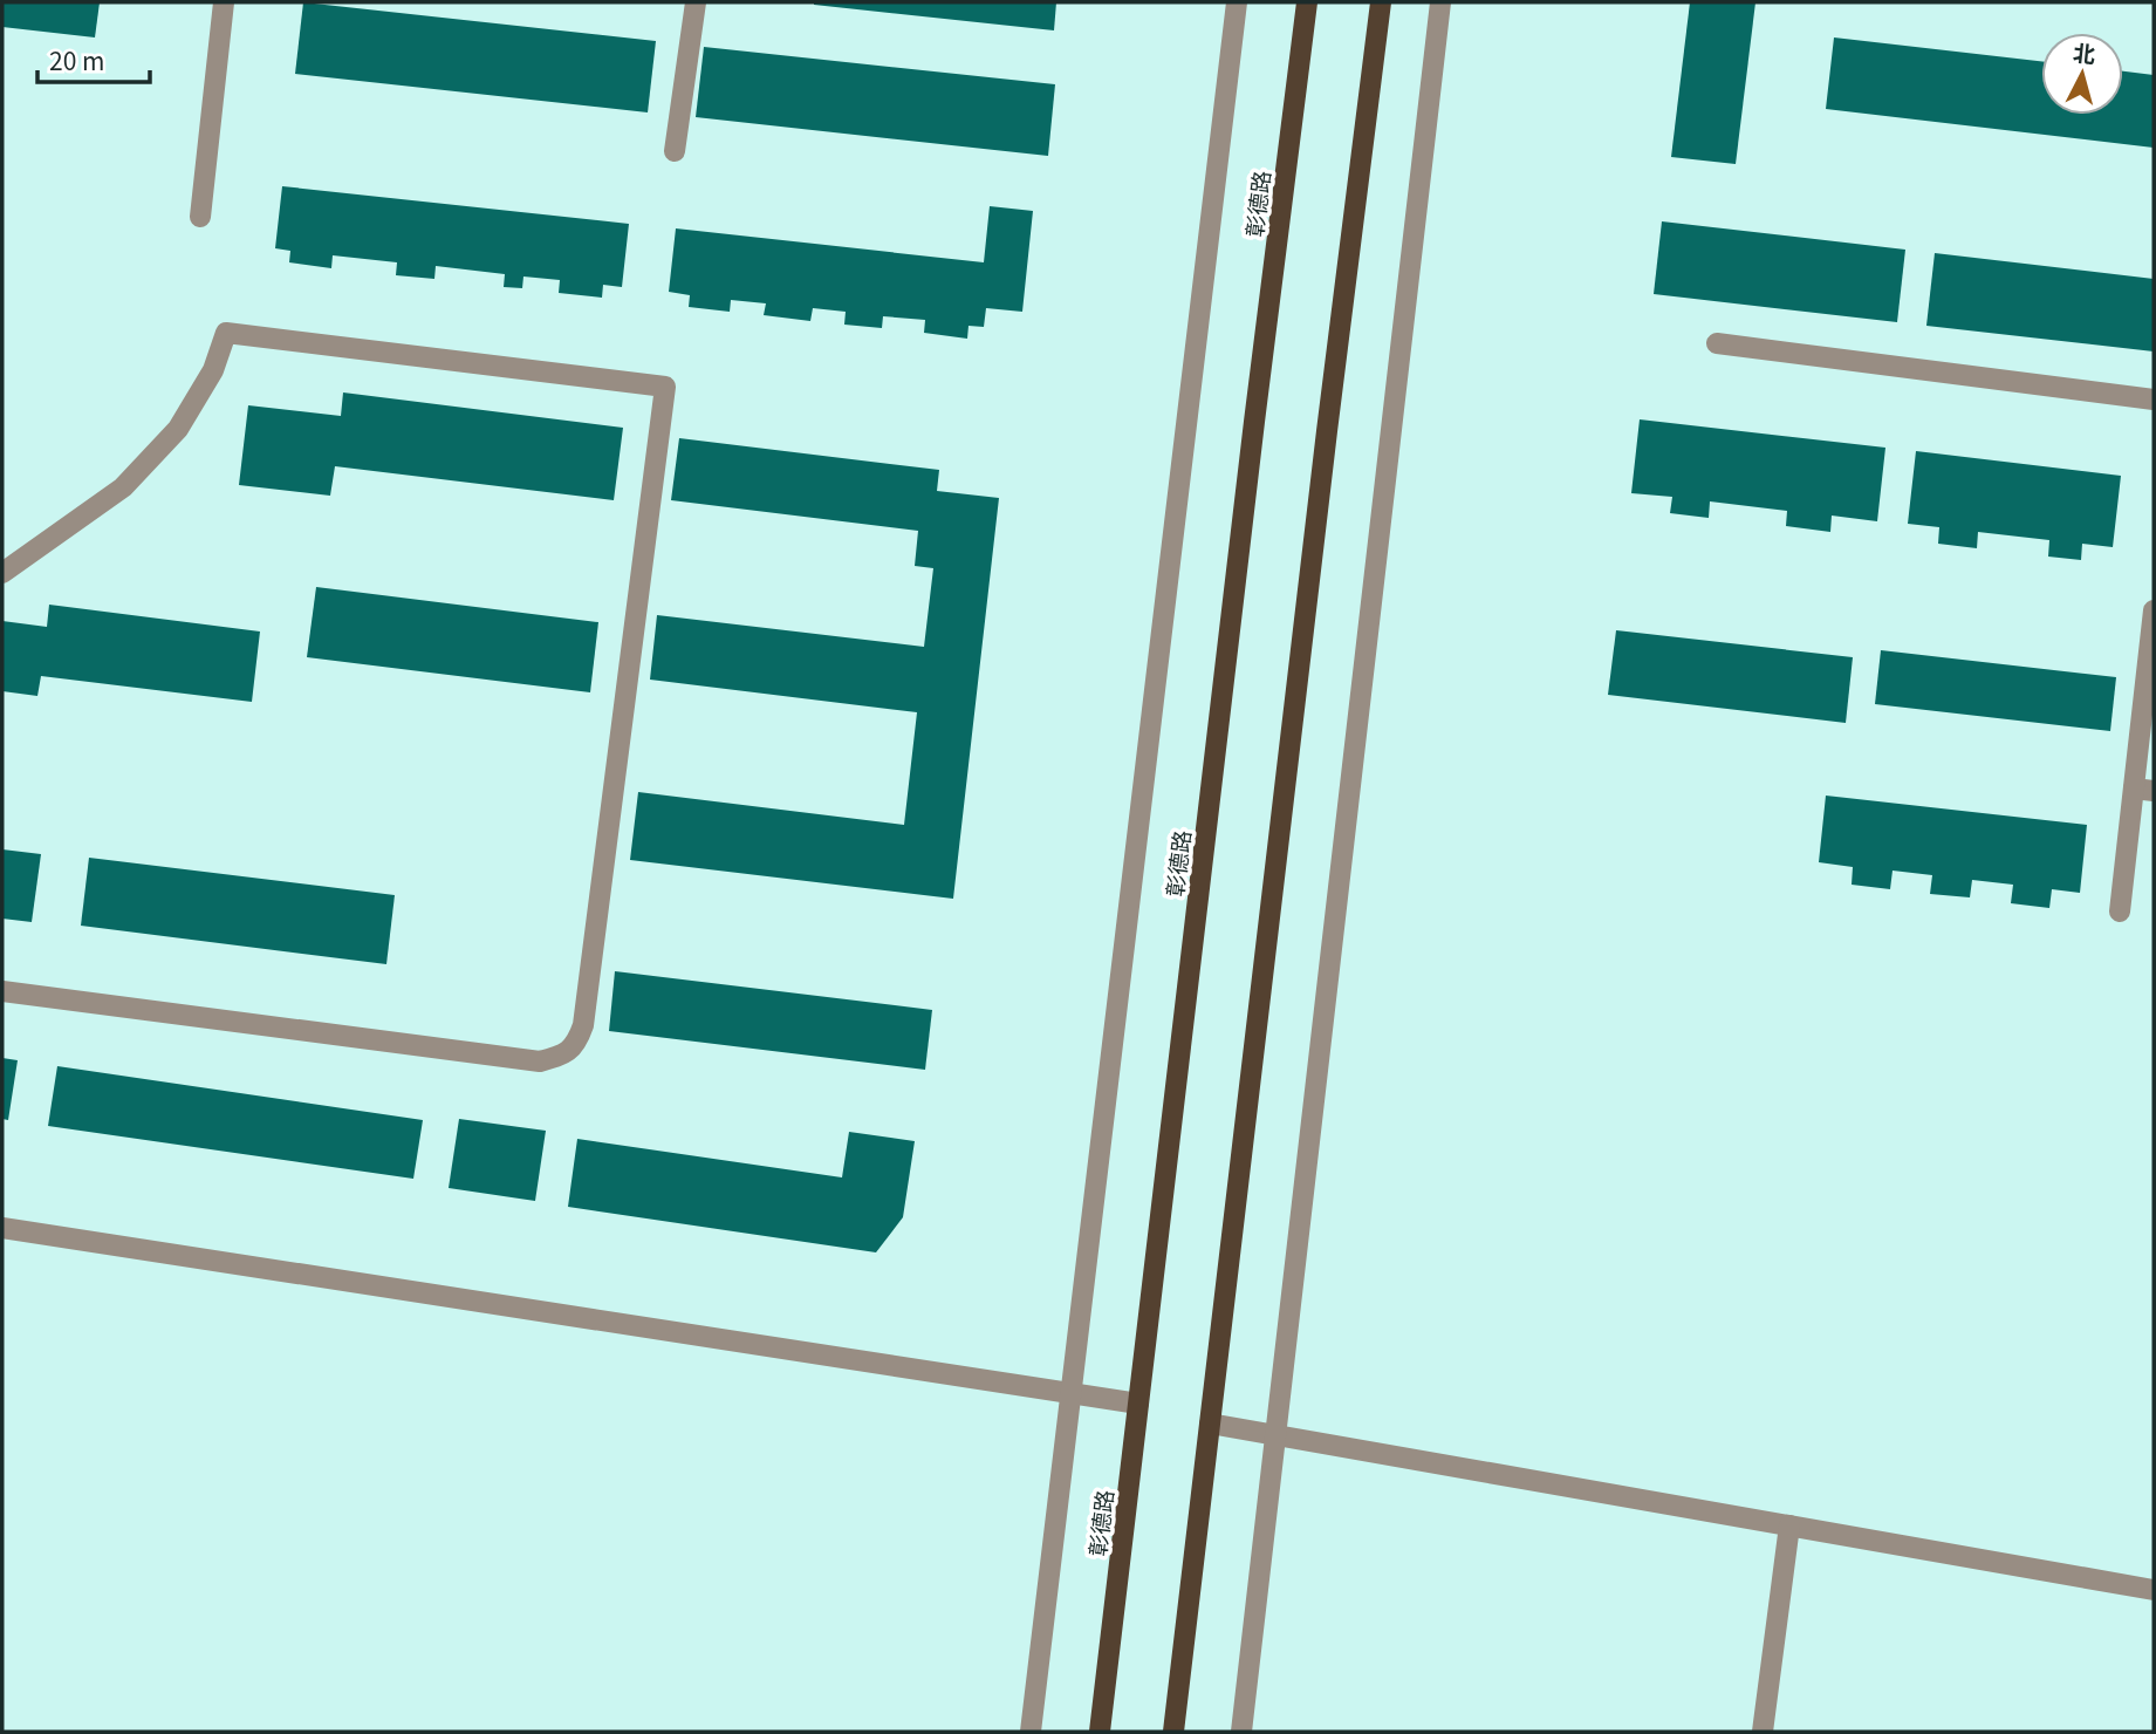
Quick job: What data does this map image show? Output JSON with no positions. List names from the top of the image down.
{
  "streets": {
    "main road": ["彰德路"]
  },
  "scale_bar": "20 m",
  "north": "top"
}
